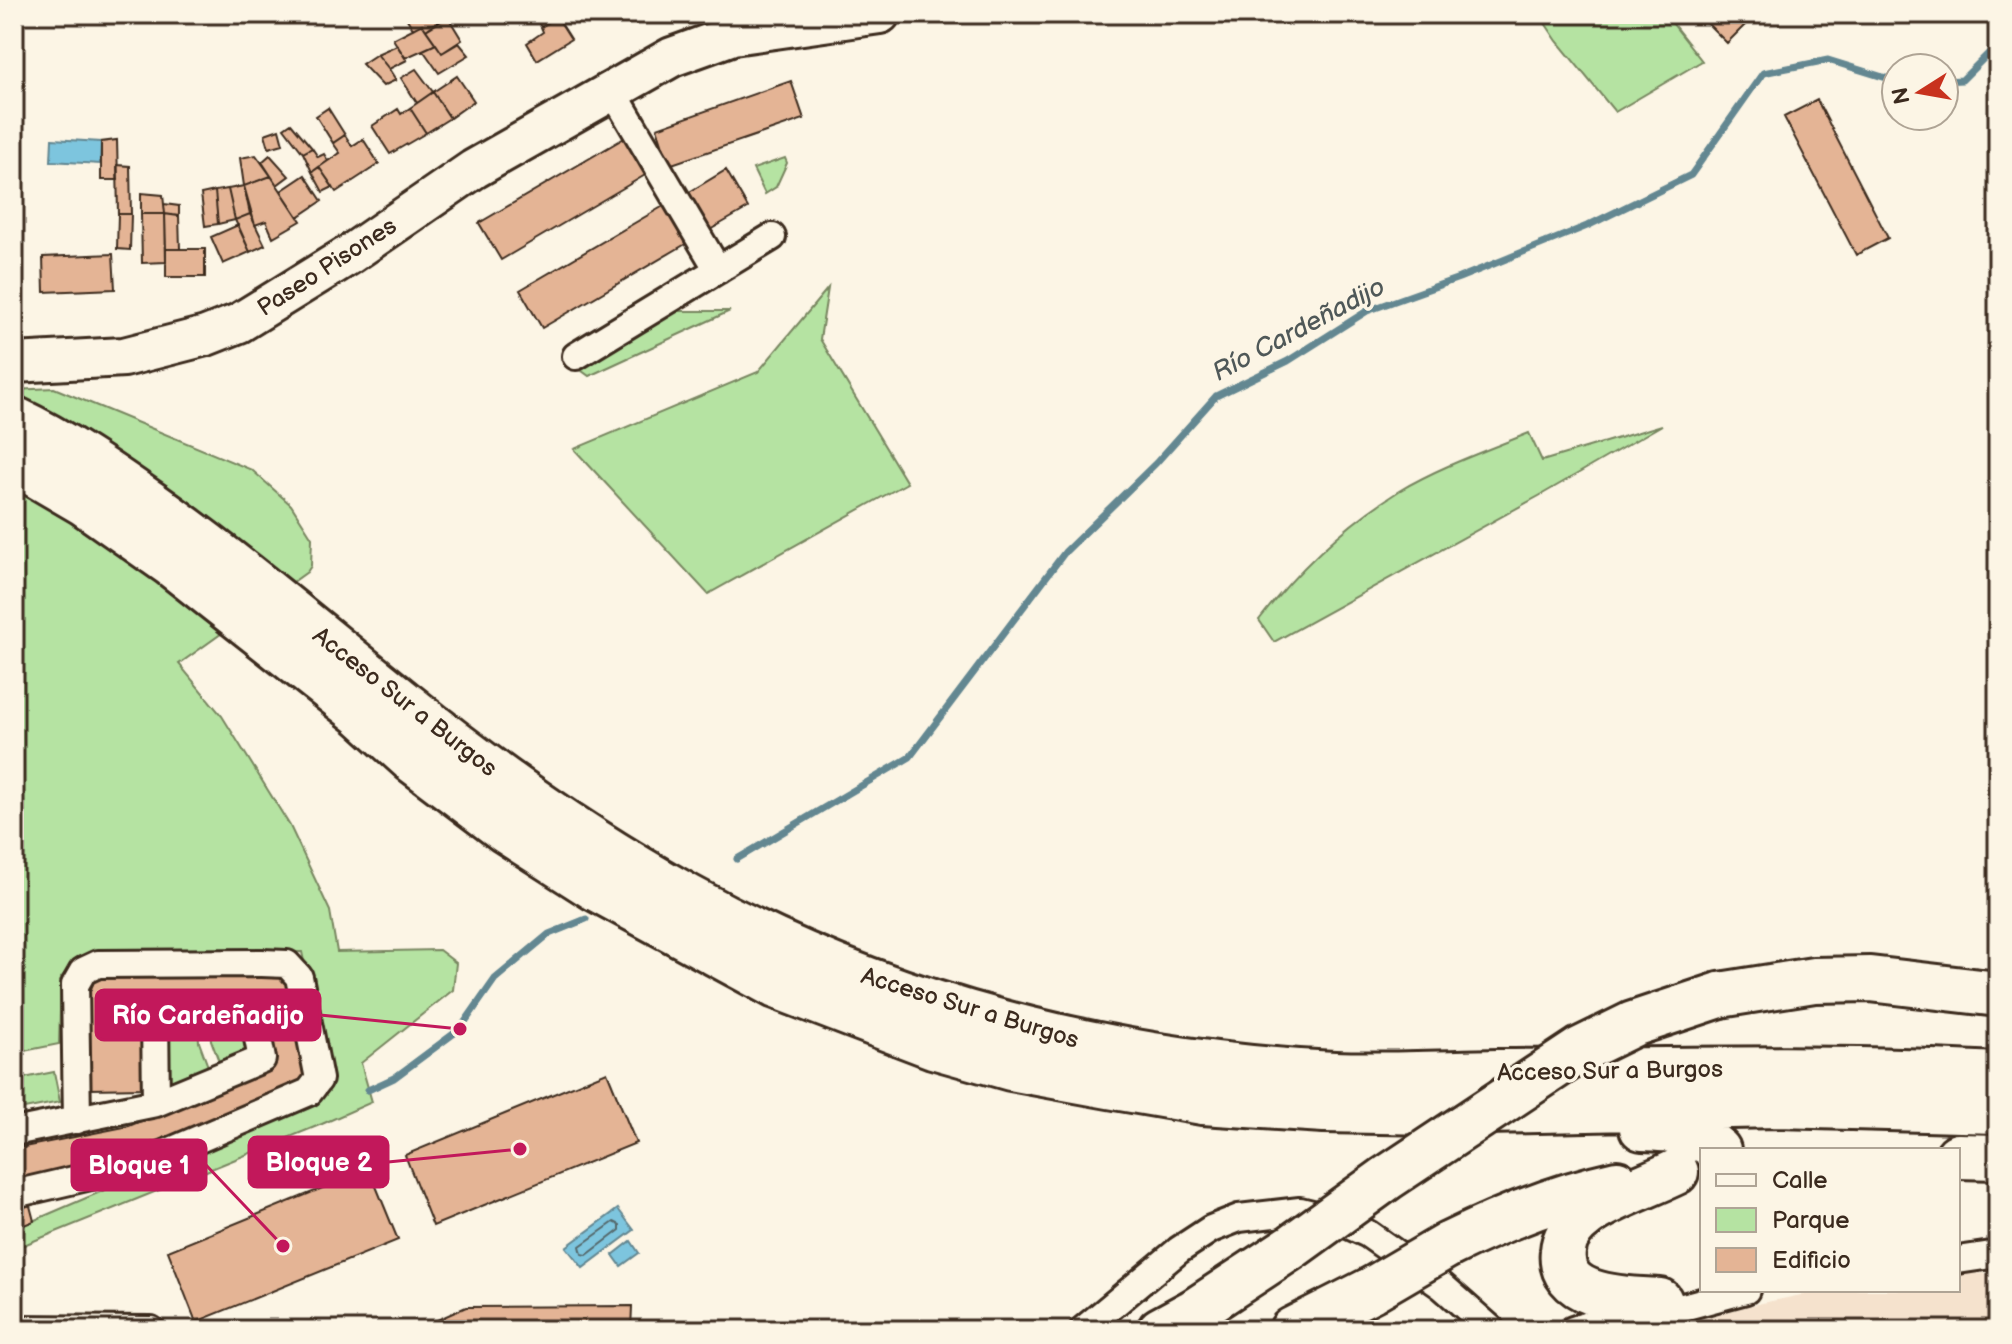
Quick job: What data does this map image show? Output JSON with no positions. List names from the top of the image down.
{
  "streets": {
    "highway": ["Acceso Sur a Burgos"],
    "main road": ["Paseo Pisones"]
  },
  "water": ["Río Cardeñadijo"],
  "places": ["Río Cardeñadijo", "Bloque 2", "Bloque 1"],
  "legend": ["Calle", "Parque", "Edificio"],
  "north": "left"
}
